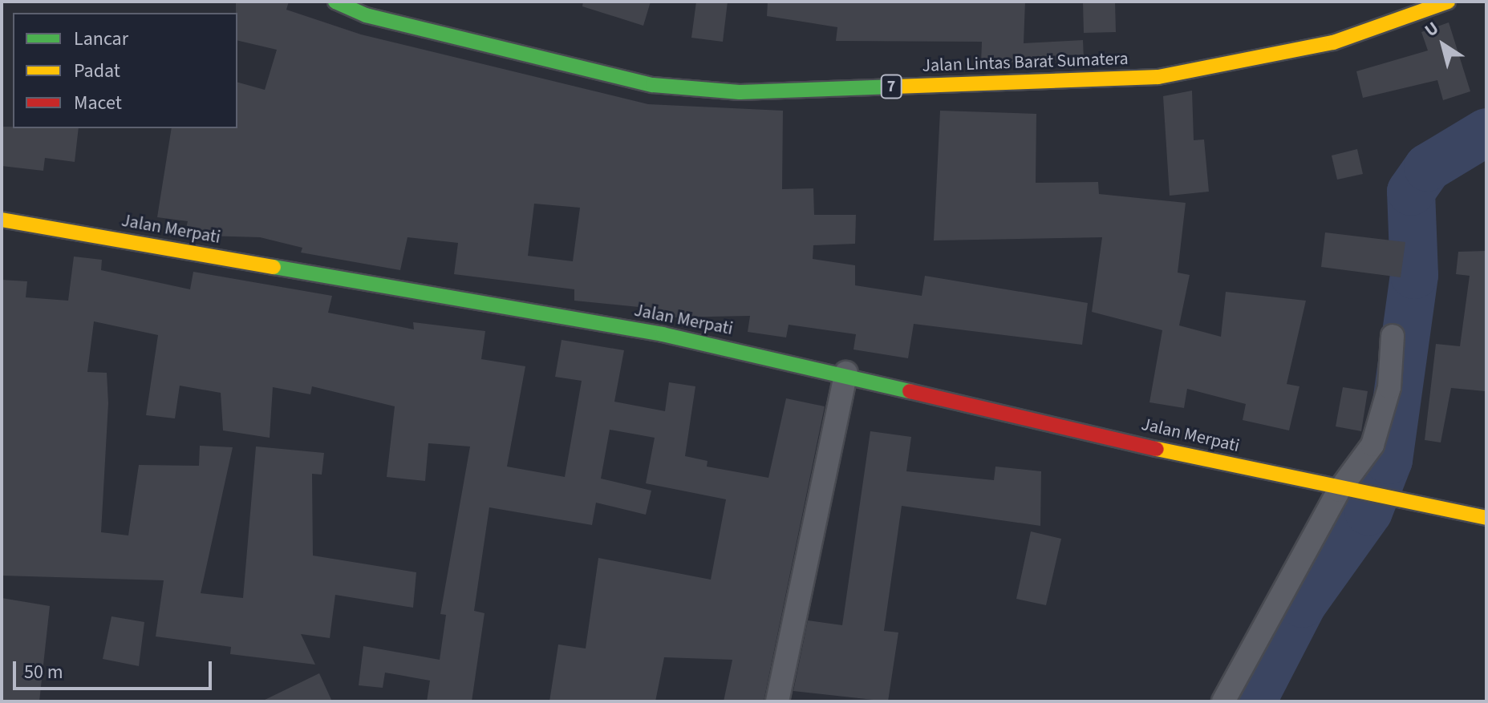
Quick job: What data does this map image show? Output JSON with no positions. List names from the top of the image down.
{
  "streets": {
    "main road": ["Jalan Lintas Barat Sumatera", "7", "Jalan Merpati"]
  },
  "legend": ["Lancar", "Padat", "Macet"],
  "scale_bar": "50 m",
  "north": "top left"
}
